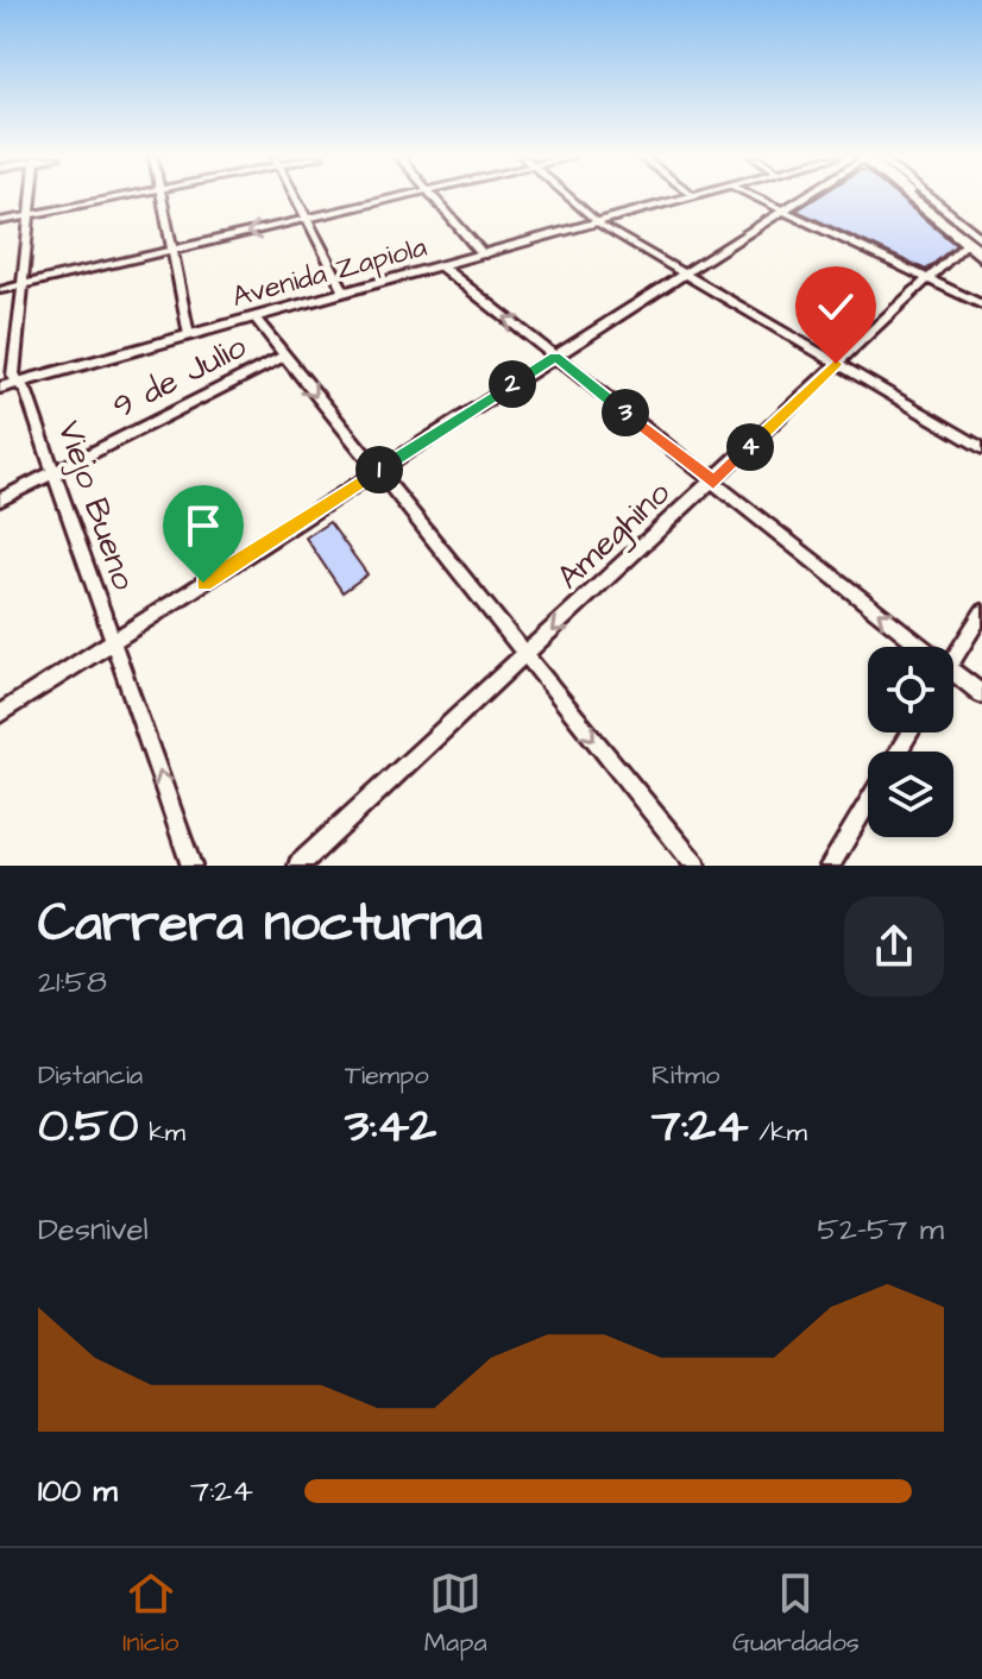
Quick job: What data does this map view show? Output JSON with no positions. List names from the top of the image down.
{
  "streets": {
    "main road": ["Avenida Zapiola"],
    "street": ["9 de Julio", "Viejo Bueno", "Ameghino"]
  },
  "crossings": [
    ["Avenida Zapiola", "Viejo Bueno"],
    ["9 de Julio", "Viejo Bueno"]
  ],
  "page": {
    "pins": [
      "2",
      "3",
      "4",
      "1"
    ],
    "heading": ["Carrera nocturna", "21:58"],
    "stats": [
      ["Distancia", "0.50 km"],
      ["Tiempo", "3:42"],
      ["Ritmo", "7:24 /km"]
    ],
    "chart": ["Desnivel", "52–57 m"],
    "list": [
      {
        "name": "100 m",
        "note": "7:24"
      }
    ],
    "tabs": ["Inicio", "Mapa", "Guardados"]
  }
}
